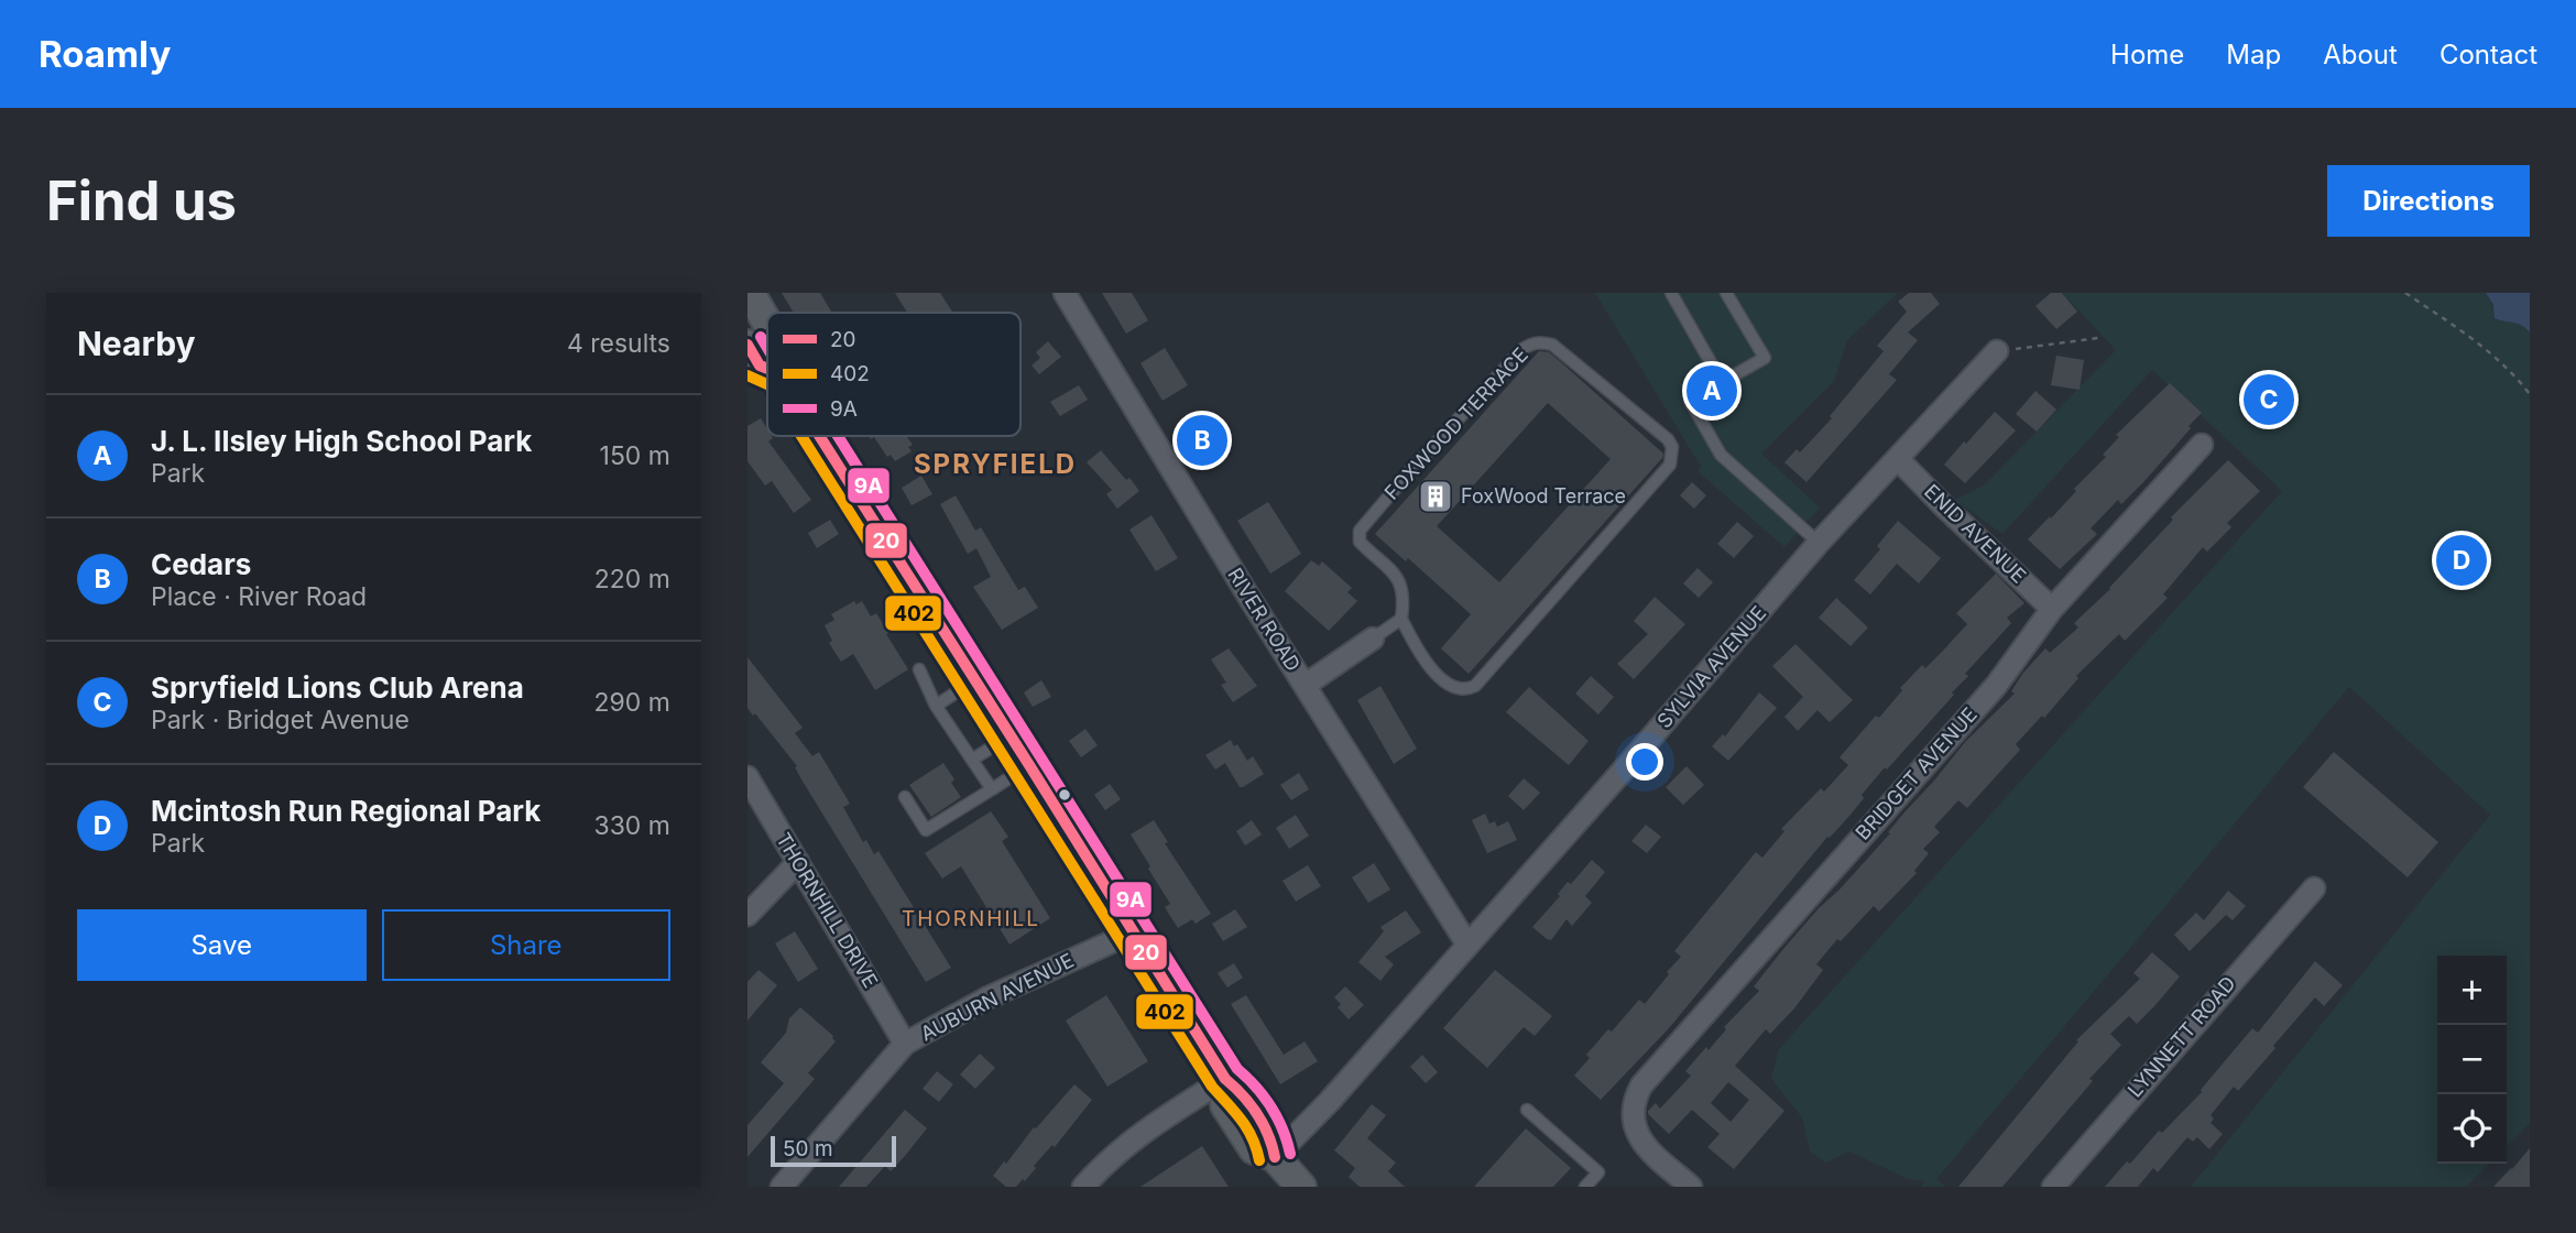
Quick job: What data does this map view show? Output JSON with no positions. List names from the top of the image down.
{
  "streets": {
    "street": [
      "ENID AVENUE",
      "RIVER ROAD",
      "SYLVIA AVENUE",
      "BRIDGET AVENUE",
      "THORNHILL DRIVE",
      "AUBURN AVENUE",
      "LYNNETT ROAD"
    ],
    "lane": ["FOXWOOD TERRACE"]
  },
  "crossings": [
    ["ENID AVENUE", "SYLVIA AVENUE"],
    ["ENID AVENUE", "BRIDGET AVENUE"],
    ["RIVER ROAD", "SYLVIA AVENUE"],
    ["THORNHILL DRIVE", "AUBURN AVENUE"]
  ],
  "districts": ["SPRYFIELD", "THORNHILL"],
  "places": {
    "building": ["FoxWood Terrace"]
  },
  "lines": ["transit line 9A", "transit line 20", "transit line 402"],
  "legend": ["20", "402", "9A"],
  "scale_bar": "50 m",
  "page": {
    "header": "Roamly",
    "nav": [
      "Home",
      "Map",
      "About",
      "Contact"
    ],
    "buttons": [
      "Directions",
      ["Save", "Share"]
    ],
    "title": "Find us",
    "heading": ["Nearby", "4 results"],
    "pins": [
      "A",
      "C",
      "B",
      "D"
    ],
    "list": [
      {
        "mark": "A",
        "name": "J. L. Ilsley High School Park",
        "note": "Park",
        "value": "150 m"
      },
      {
        "mark": "B",
        "name": "Cedars",
        "note": "Place · River Road",
        "value": "220 m"
      },
      {
        "mark": "C",
        "name": "Spryfield Lions Club Arena",
        "note": "Park · Bridget Avenue",
        "value": "290 m"
      },
      {
        "mark": "D",
        "name": "Mcintosh Run Regional Park",
        "note": "Park",
        "value": "330 m"
      }
    ],
    "map_buttons": ["+", "−"],
    "scale": "50 m"
  }
}
